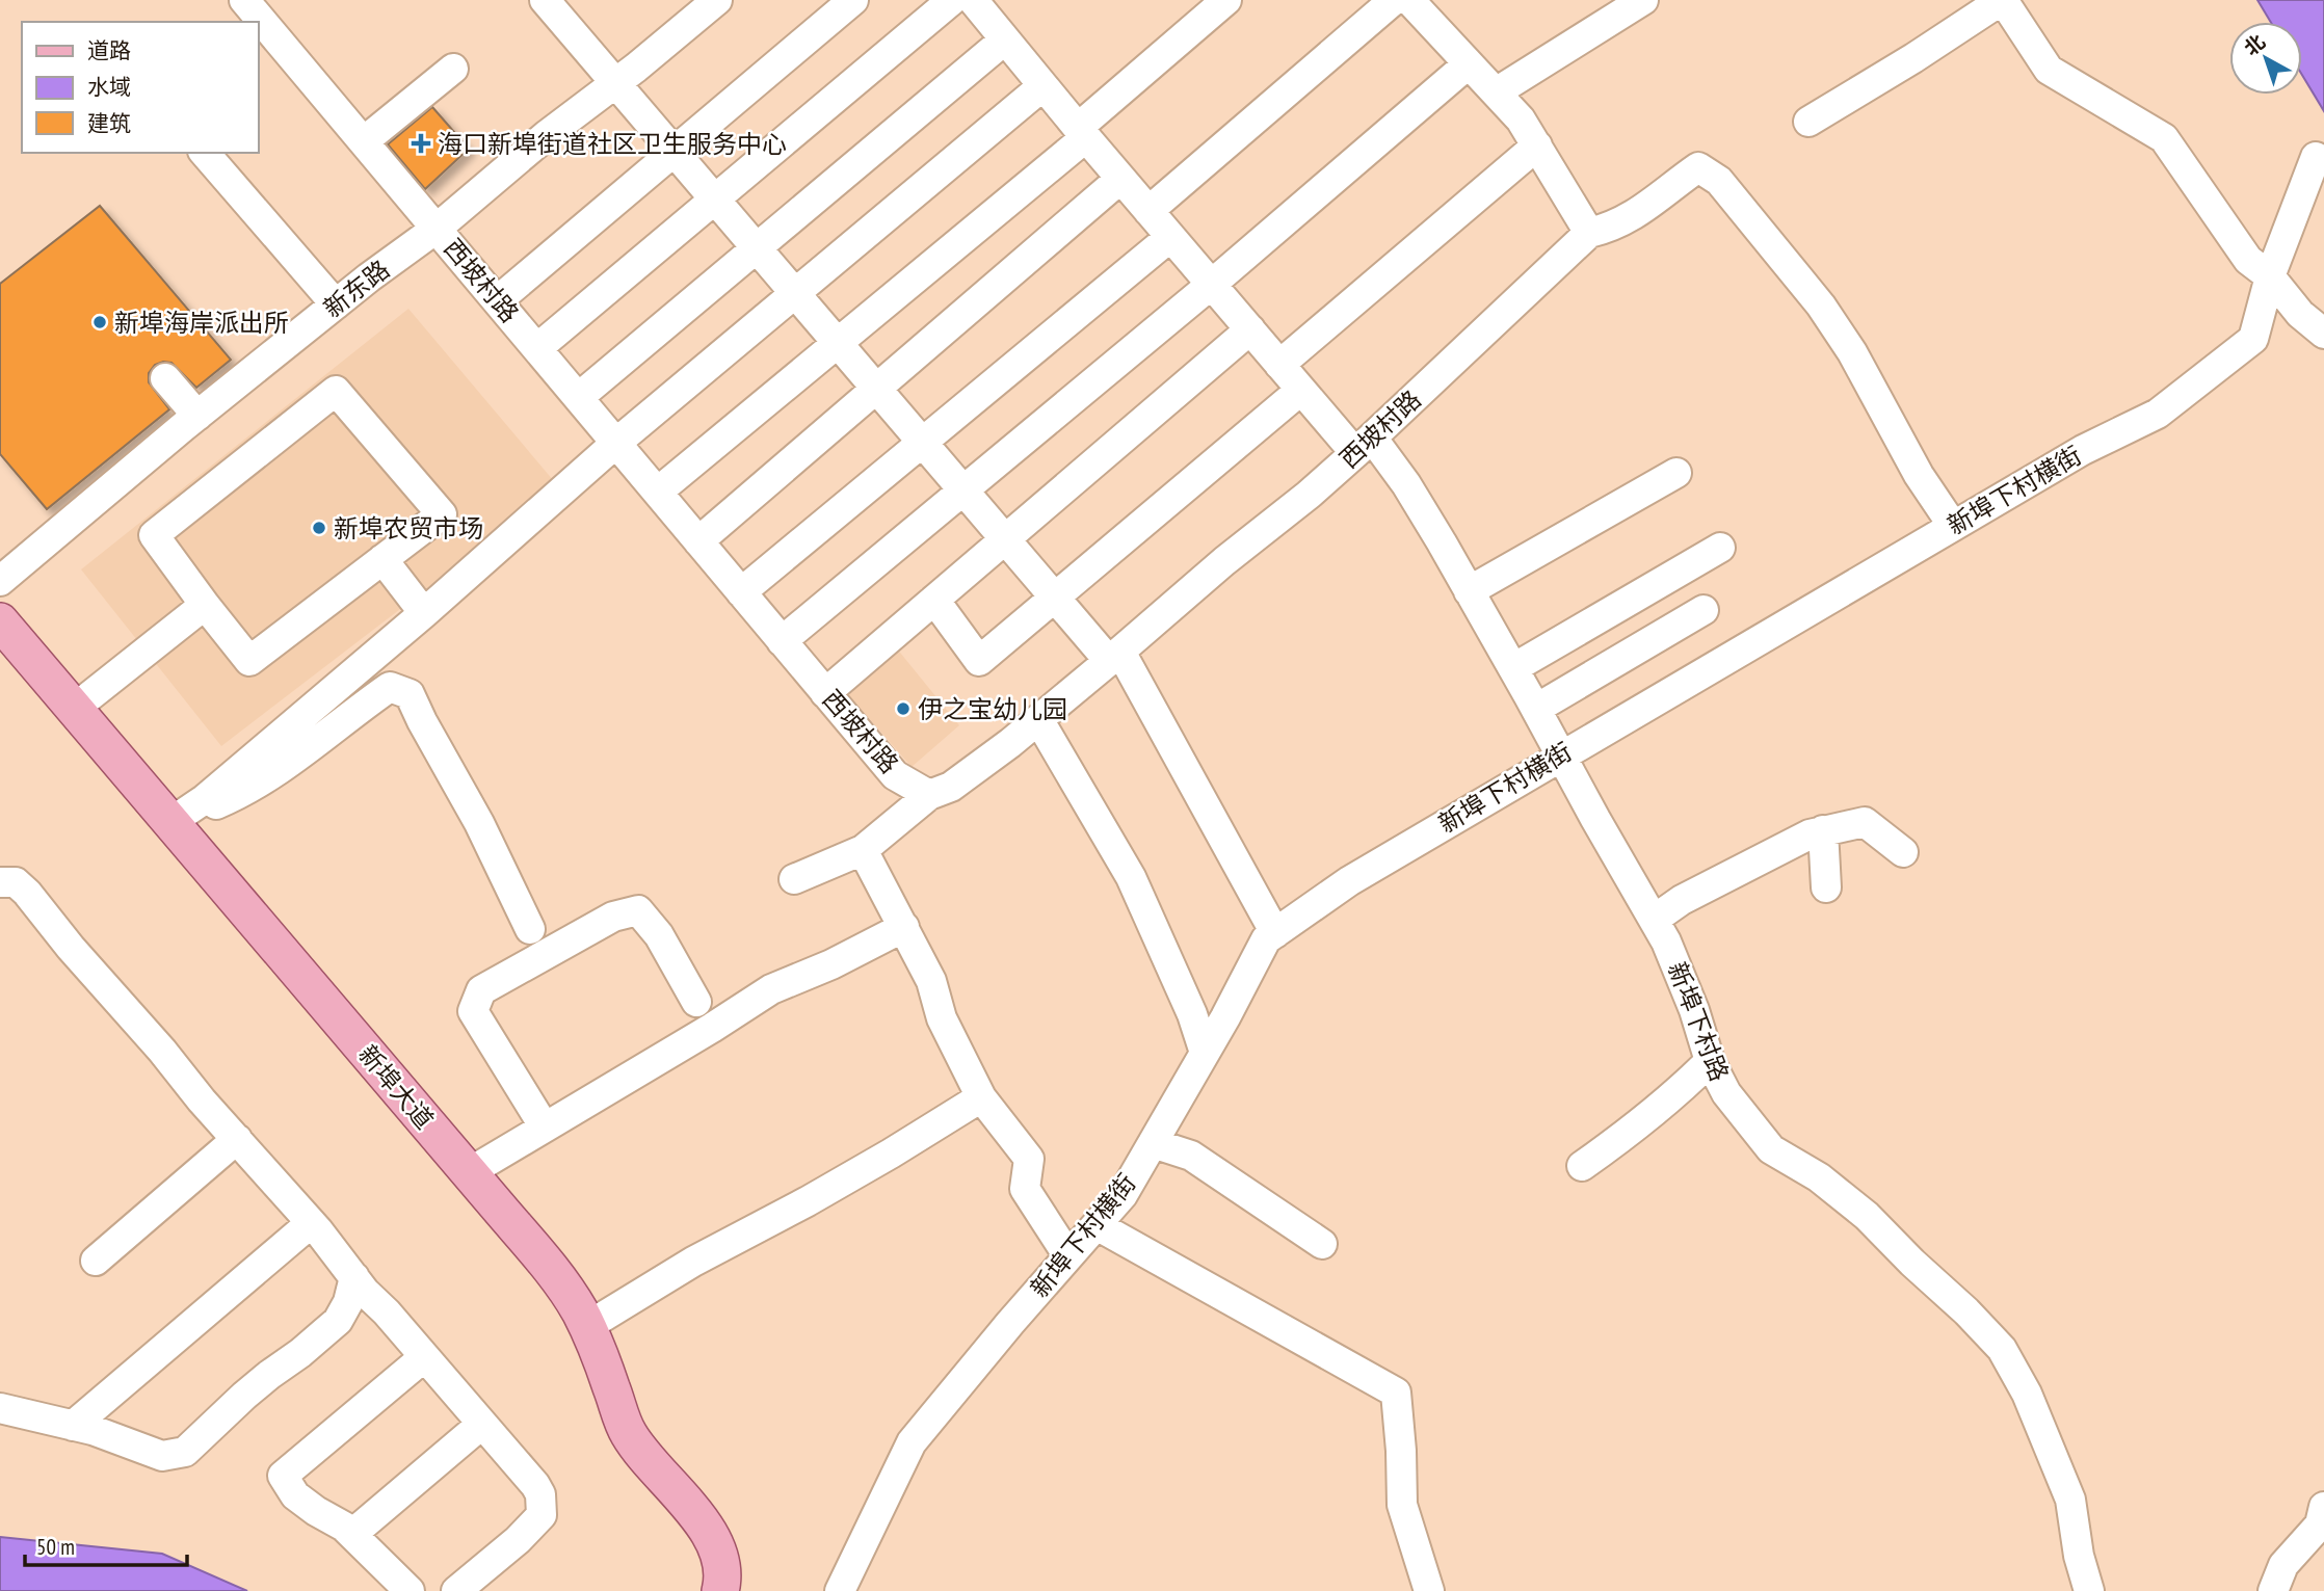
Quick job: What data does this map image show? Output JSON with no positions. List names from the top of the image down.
{
  "streets": {
    "main road": ["新埠大道"],
    "street": [
      "西坡村路",
      "新东路",
      "新埠下村横街",
      "新埠下村路"
    ]
  },
  "crossings": [
    ["西坡村路", "新东路"],
    ["西坡村路", "新埠下村路"],
    ["新埠下村横街", "新埠下村路"]
  ],
  "places": {
    "health": ["海口新埠街道社区卫生服务中心"],
    "other": ["新埠海岸派出所", "新埠农贸市场", "伊之宝幼儿园"]
  },
  "legend": ["道路", "水域", "建筑"],
  "scale_bar": "50 m",
  "north": "top left"
}
